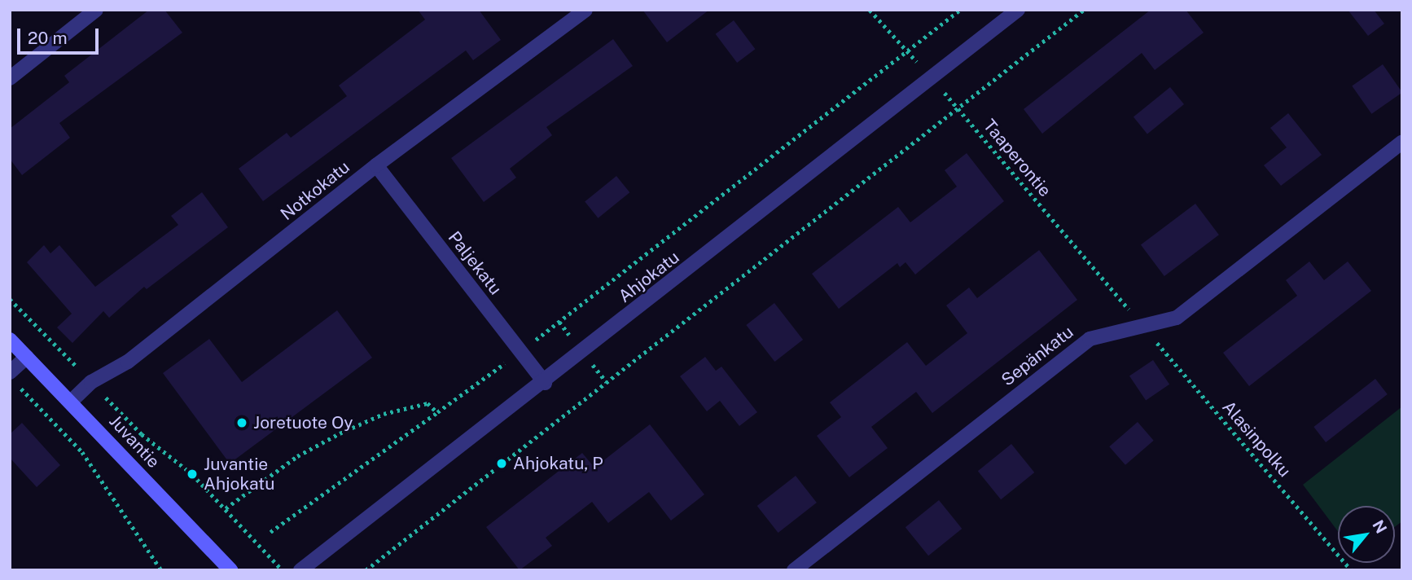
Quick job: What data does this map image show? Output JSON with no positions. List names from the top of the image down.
{
  "streets": {
    "main road": ["Juvantie"],
    "street": [
      "Notkokatu",
      "Paljekatu",
      "Ahjokatu",
      "Sepänkatu"
    ],
    "path": ["Taaperontie", "Alasinpolku"]
  },
  "crossings": [
    ["Taaperontie", "Ahjokatu"],
    ["Taaperontie", "Sepänkatu"],
    ["Taaperontie", "Alasinpolku"],
    ["Notkokatu", "Paljekatu"],
    ["Notkokatu", "Juvantie"],
    ["Paljekatu", "Ahjokatu"],
    ["Sepänkatu", "Alasinpolku"]
  ],
  "places": ["Joretuote Oy", "Ahjokatu, P", "Juvantie Ahjokatu"],
  "scale_bar": "20 m",
  "north": "top right"
}
